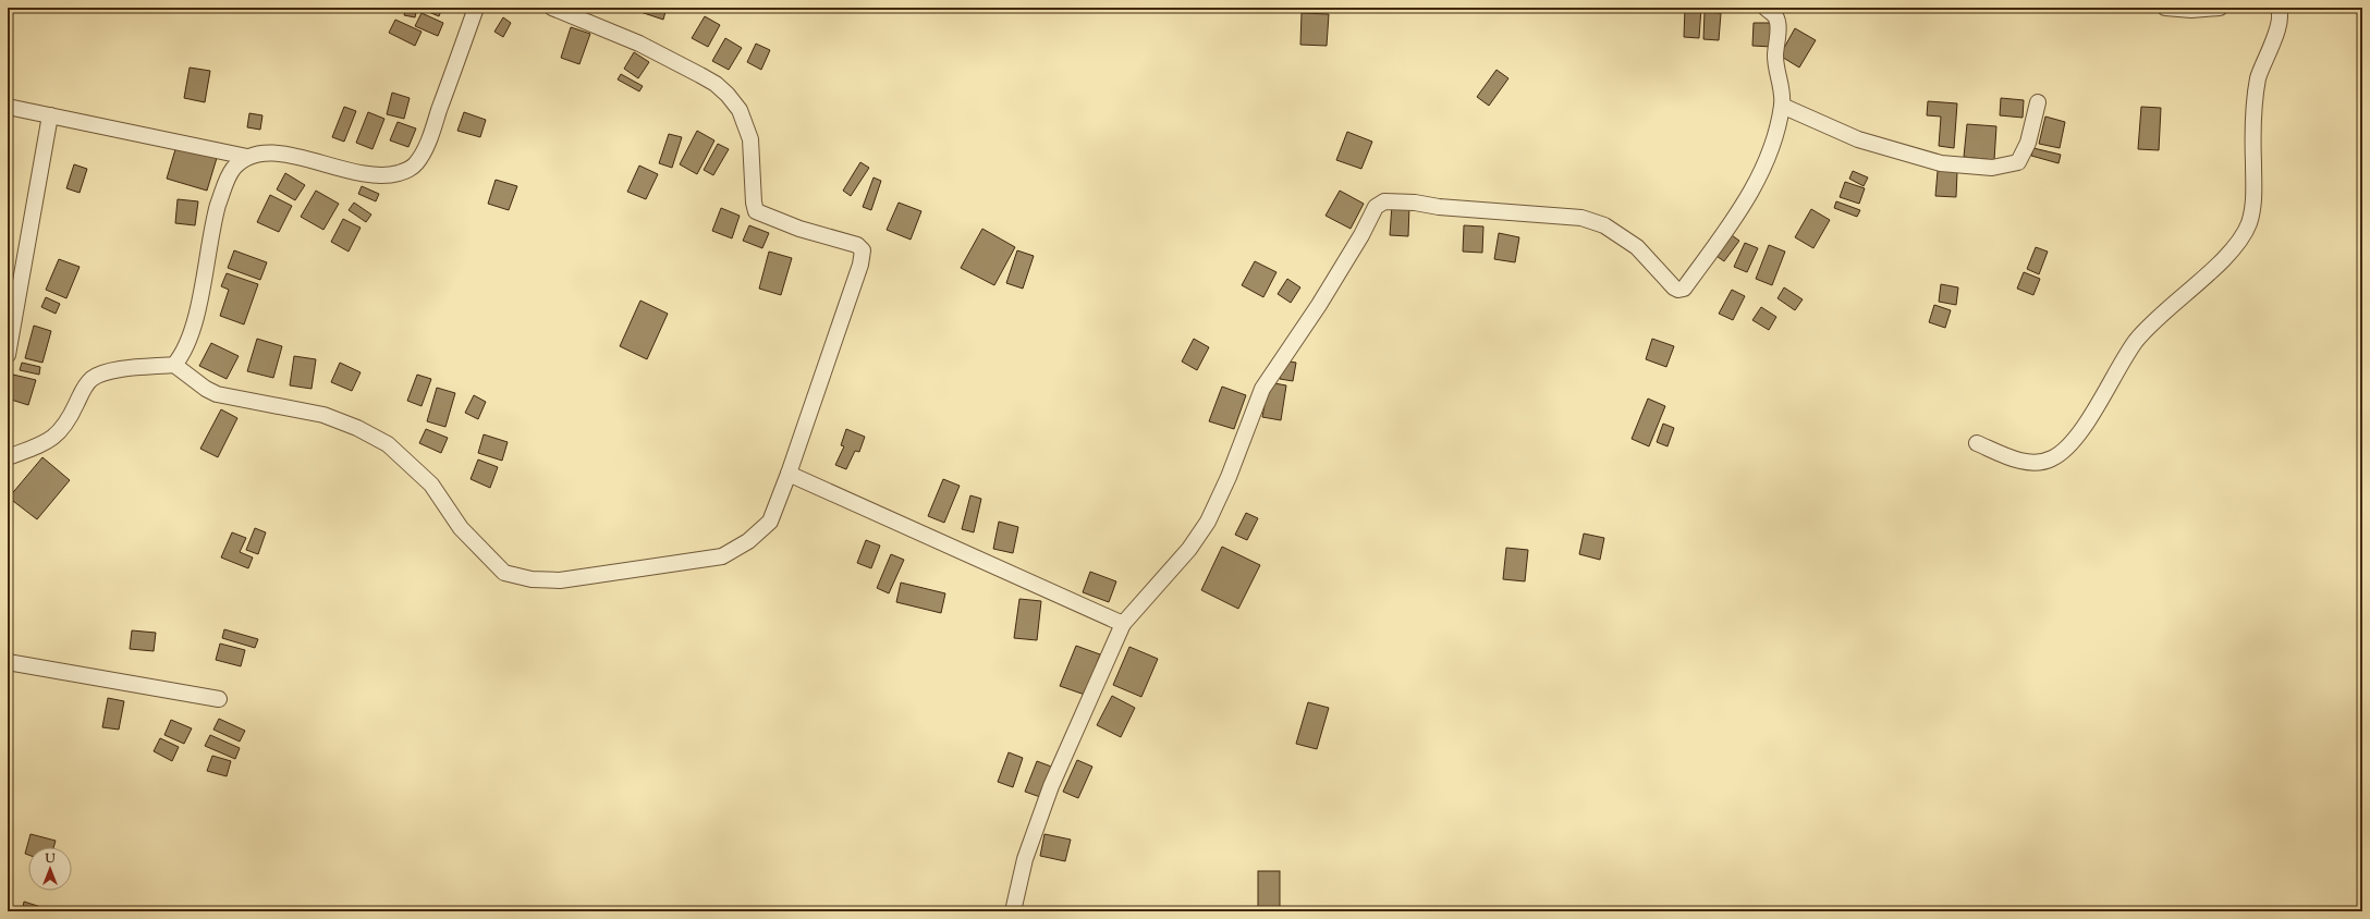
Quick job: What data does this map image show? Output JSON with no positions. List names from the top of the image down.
{
  "north": "top"
}
